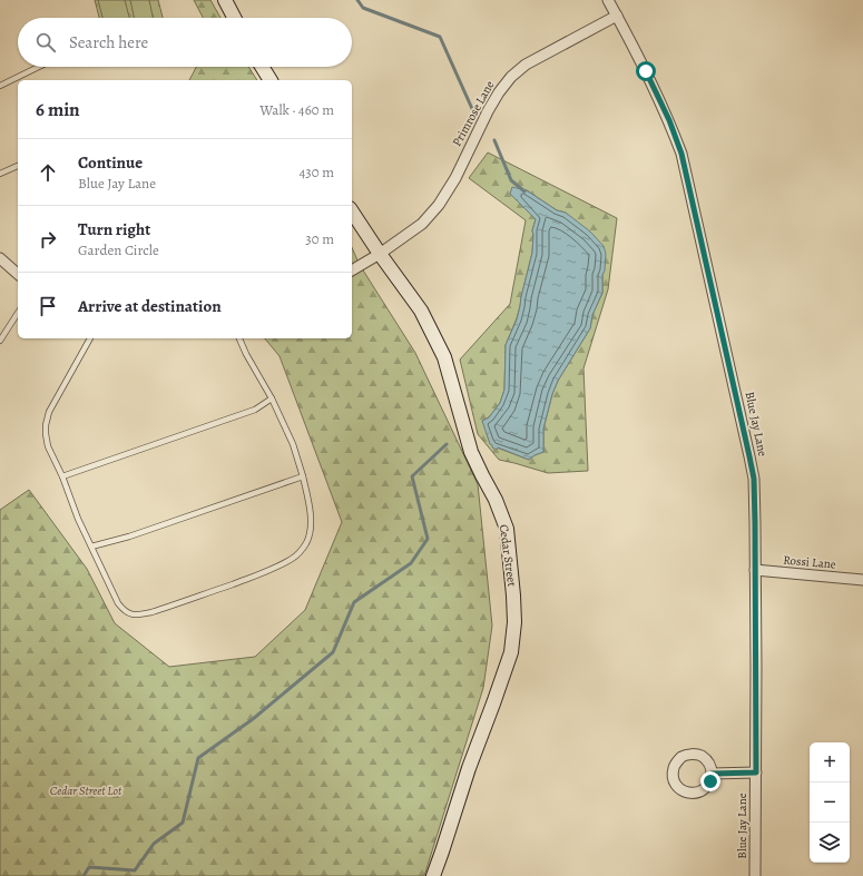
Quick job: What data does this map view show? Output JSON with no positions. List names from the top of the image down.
{
  "streets": {
    "street": [
      "Primrose Lane",
      "Blue Jay Lane",
      "Cedar Street",
      "Rossi Lane"
    ]
  },
  "crossings": [
    ["Primrose Lane", "Blue Jay Lane"],
    ["Primrose Lane", "Cedar Street"],
    ["Blue Jay Lane", "Rossi Lane"]
  ],
  "parks": ["Cedar Street Lot"],
  "page": {
    "search": "Search here",
    "heading": ["6 min", "Walk · 460 m"],
    "list": [
      ["Continue", "Blue Jay Lane", "430 m"],
      ["Turn right", "Garden Circle", "30 m"],
      "Arrive at destination"
    ],
    "map_buttons": ["+", "−"]
  }
}
